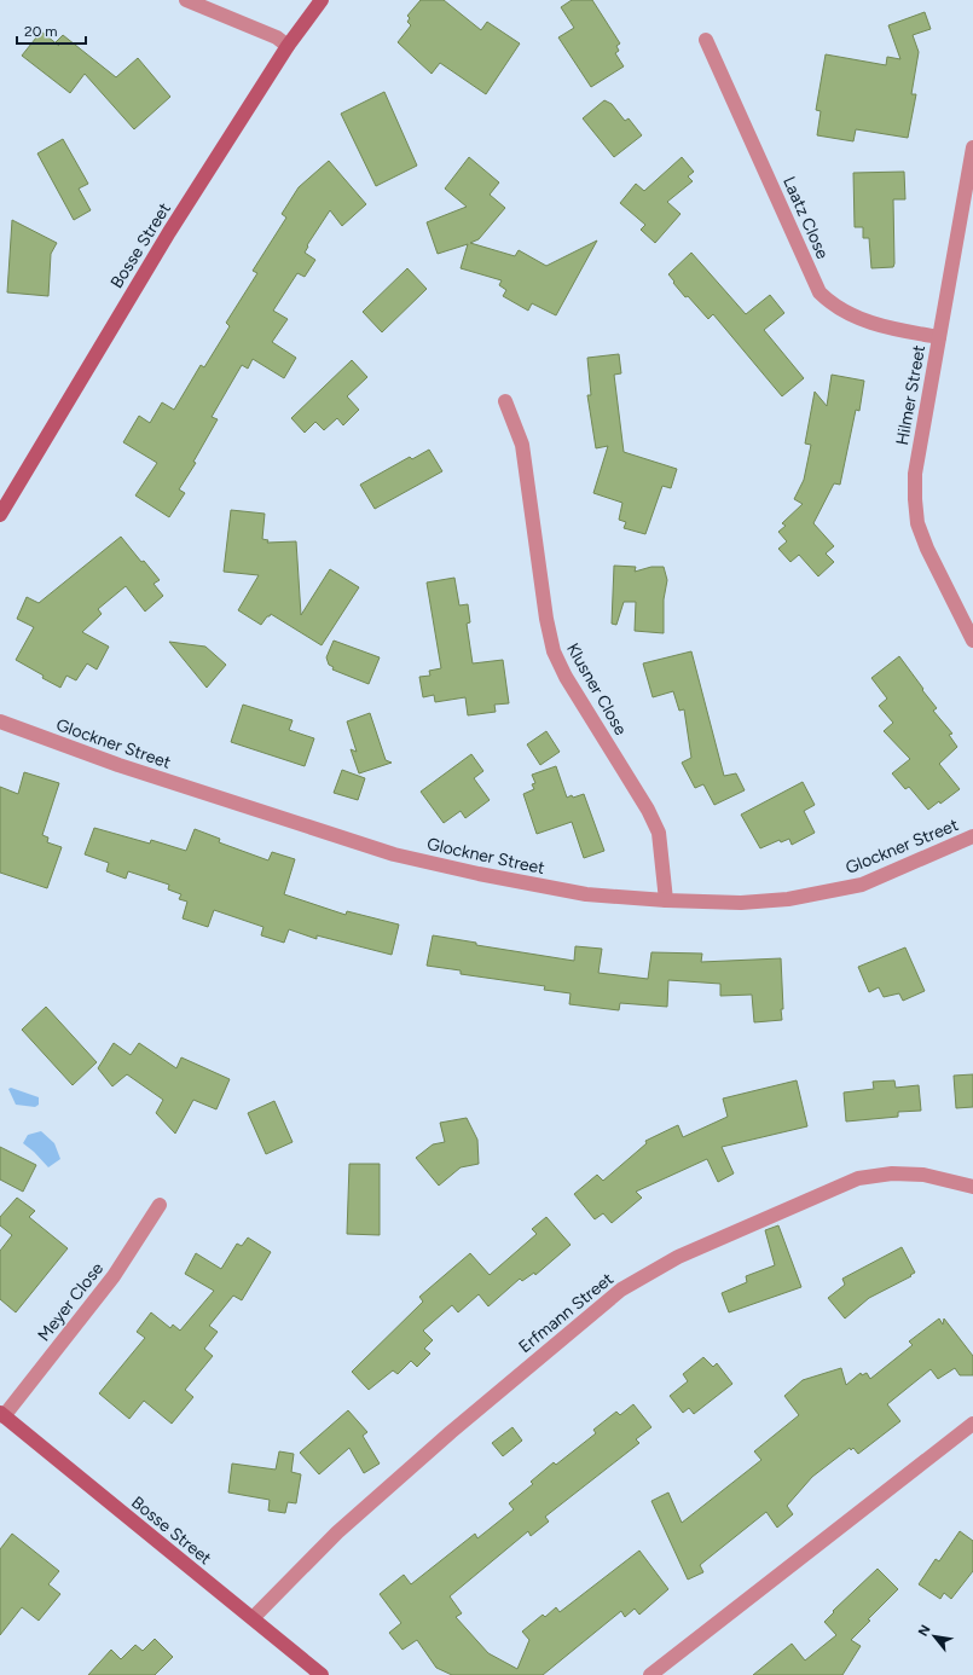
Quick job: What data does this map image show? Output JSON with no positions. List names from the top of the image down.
{
  "streets": {
    "street": [
      "Laatz Close",
      "Bosse Street",
      "Hilmer Street",
      "Klusner Close",
      "Glockner Street",
      "Meyer Close",
      "Erfmann Street"
    ]
  },
  "crossings": [
    ["Laatz Close", "Hilmer Street"],
    ["Bosse Street", "Meyer Close"],
    ["Bosse Street", "Erfmann Street"],
    ["Klusner Close", "Glockner Street"]
  ],
  "scale_bar": "20 m",
  "north": "top left"
}
